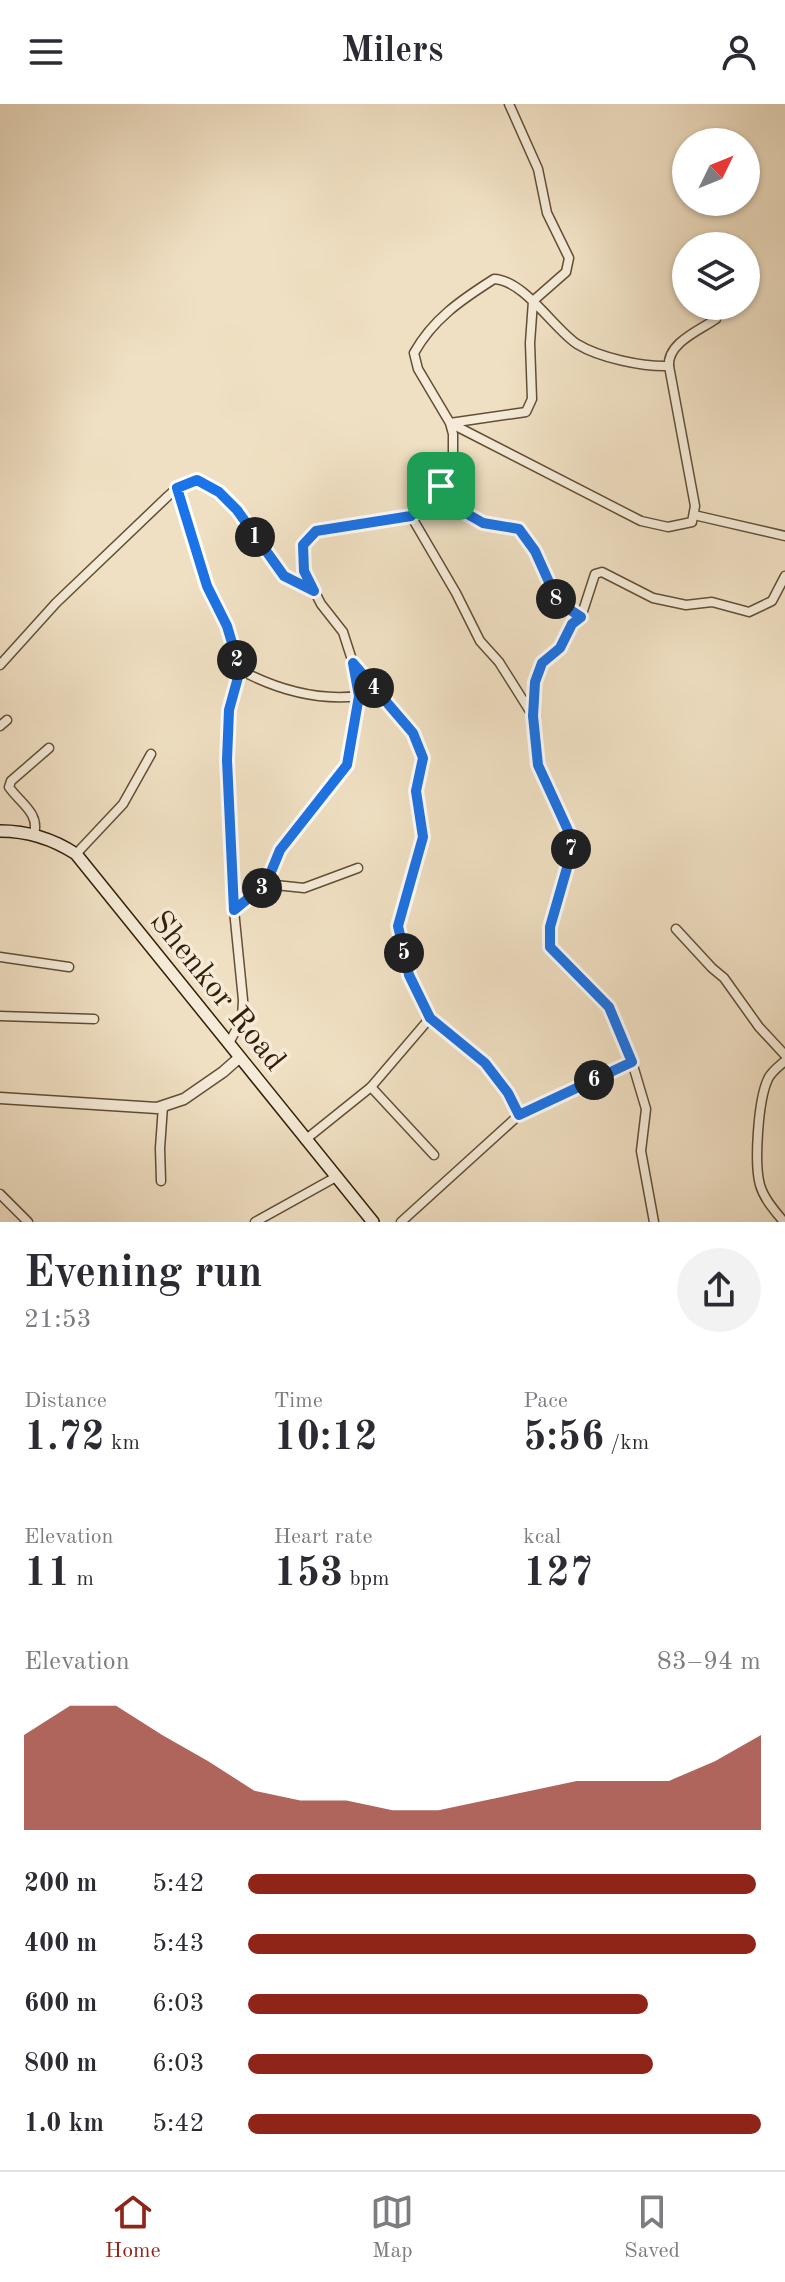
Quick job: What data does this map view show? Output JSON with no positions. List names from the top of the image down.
{
  "streets": {
    "main road": ["Shenkor Road"]
  },
  "north": "top right",
  "page": {
    "header": "Milers",
    "pins": [
      "1",
      "8",
      "2",
      "4",
      "7",
      "3",
      "5",
      "6"
    ],
    "heading": ["Evening run", "21:53"],
    "stats": [
      ["Distance", "1.72 km"],
      ["Time", "10:12"],
      ["Pace", "5:56 /km"],
      ["Elevation", "11 m"],
      ["Heart rate", "153 bpm"],
      ["kcal", "127"]
    ],
    "chart": ["Elevation", "83–94 m"],
    "list": [
      {
        "name": "200 m",
        "note": "5:42"
      },
      {
        "name": "400 m",
        "note": "5:43"
      },
      {
        "name": "600 m",
        "note": "6:03"
      },
      {
        "name": "800 m",
        "note": "6:03"
      },
      {
        "name": "1.0 km",
        "note": "5:42"
      }
    ],
    "tabs": ["Home", "Map", "Saved"]
  }
}
